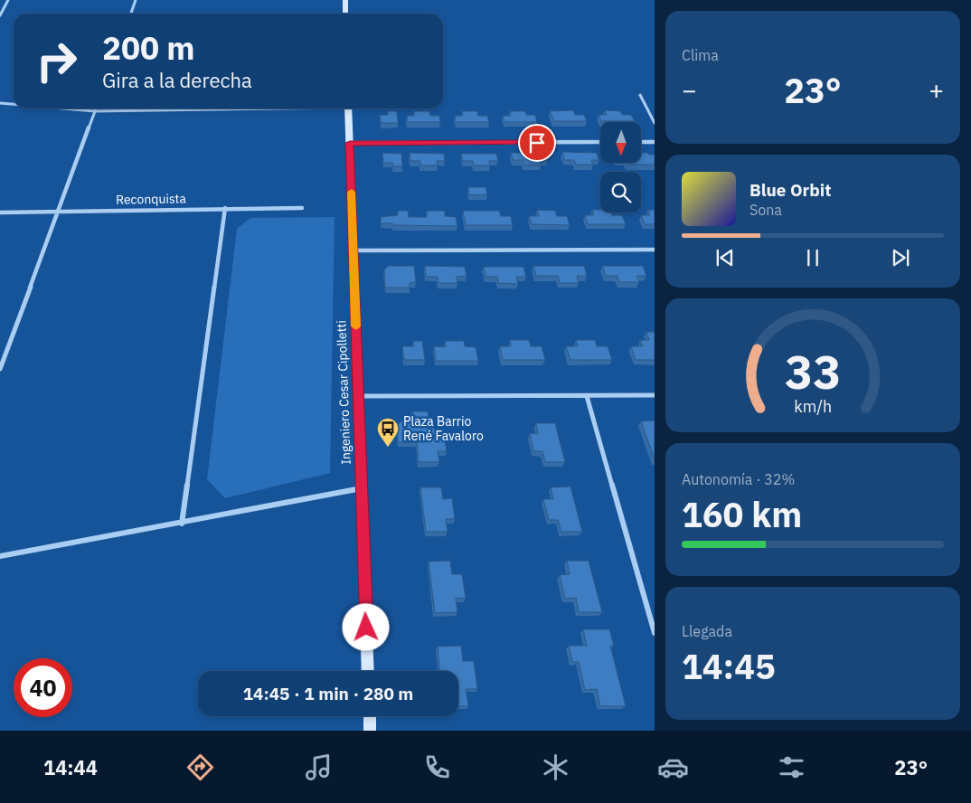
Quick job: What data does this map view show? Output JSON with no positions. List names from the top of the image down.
{
  "streets": {
    "street": ["Reconquista", "Ingeniero Cesar Cipolletti"]
  },
  "places": {
    "bus stop": ["Plaza Barrio René Favaloro"]
  },
  "north": "bottom",
  "page": {
    "tile": [
      "Clima",
      ["Autonomía · 32%", "160 km"],
      ["Llegada", "14:45"]
    ],
    "turn": ["200 m", "Gira a la derecha"],
    "heat": ["−", "23°", "+"],
    "song": ["Blue Orbit", "Sona"],
    "limit": "40",
    "trip": "14:45 · 1 min · 280 m",
    "tabs": ["14:44", "23°"],
    "gauge": ["33", "km/h"]
  }
}
